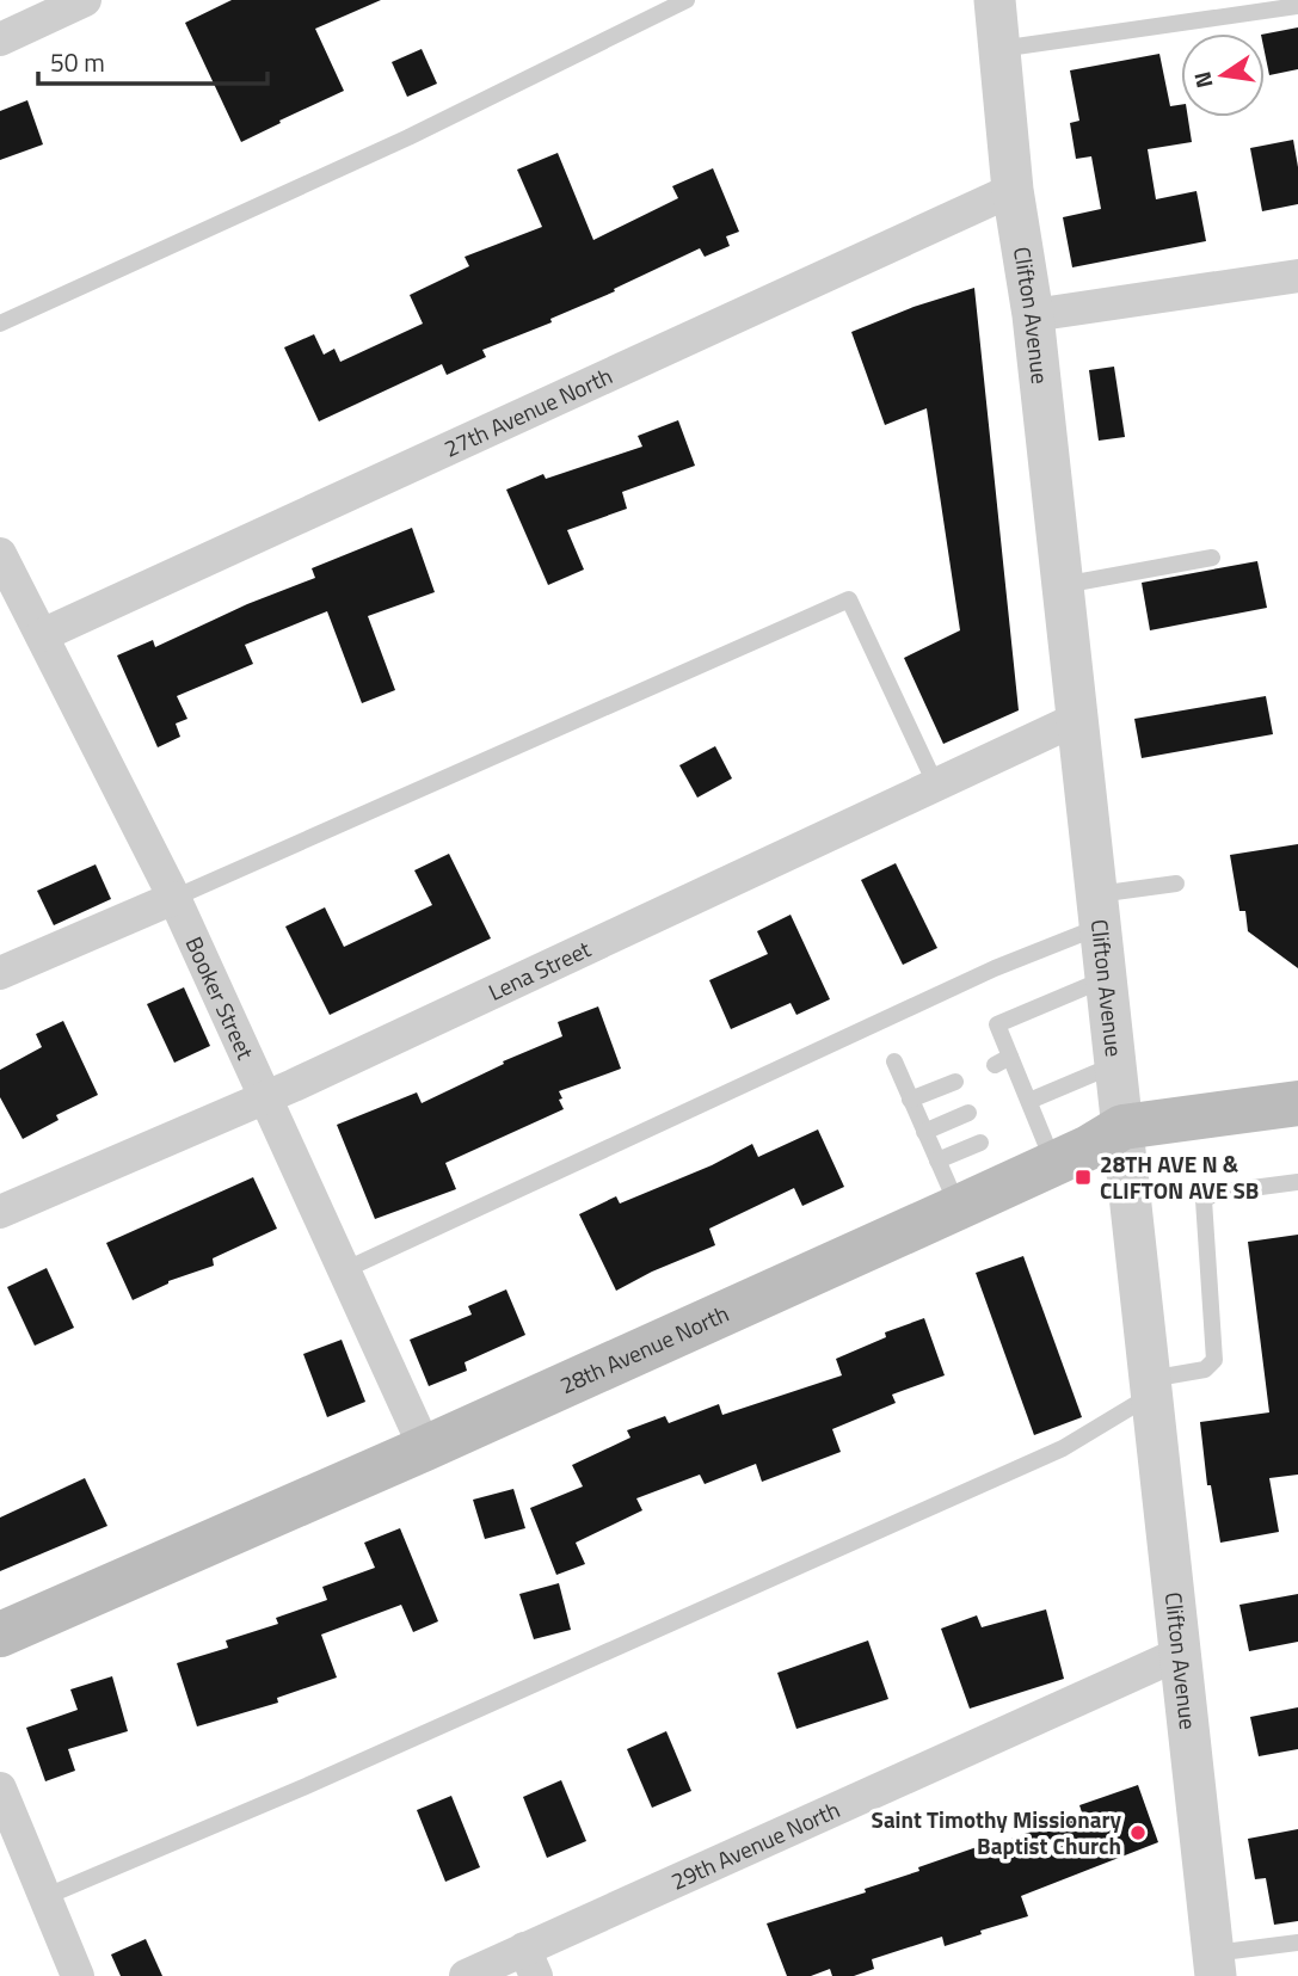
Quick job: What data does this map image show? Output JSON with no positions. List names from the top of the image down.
{
  "streets": {
    "main road": ["28th Avenue North"],
    "street": [
      "Clifton Avenue",
      "27th Avenue North",
      "Lena Street",
      "Booker Street",
      "29th Avenue North"
    ]
  },
  "crossings": [
    ["Clifton Avenue", "27th Avenue North"],
    ["Clifton Avenue", "Lena Street"],
    ["Clifton Avenue", "28th Avenue North"],
    ["Clifton Avenue", "29th Avenue North"],
    ["27th Avenue North", "Booker Street"],
    ["Lena Street", "Booker Street"],
    ["Booker Street", "28th Avenue North"]
  ],
  "places": {
    "transit": ["28TH AVE N & CLIFTON AVE SB"],
    "other": ["Saint Timothy Missionary Baptist Church"]
  },
  "scale_bar": "50 m",
  "north": "left"
}
